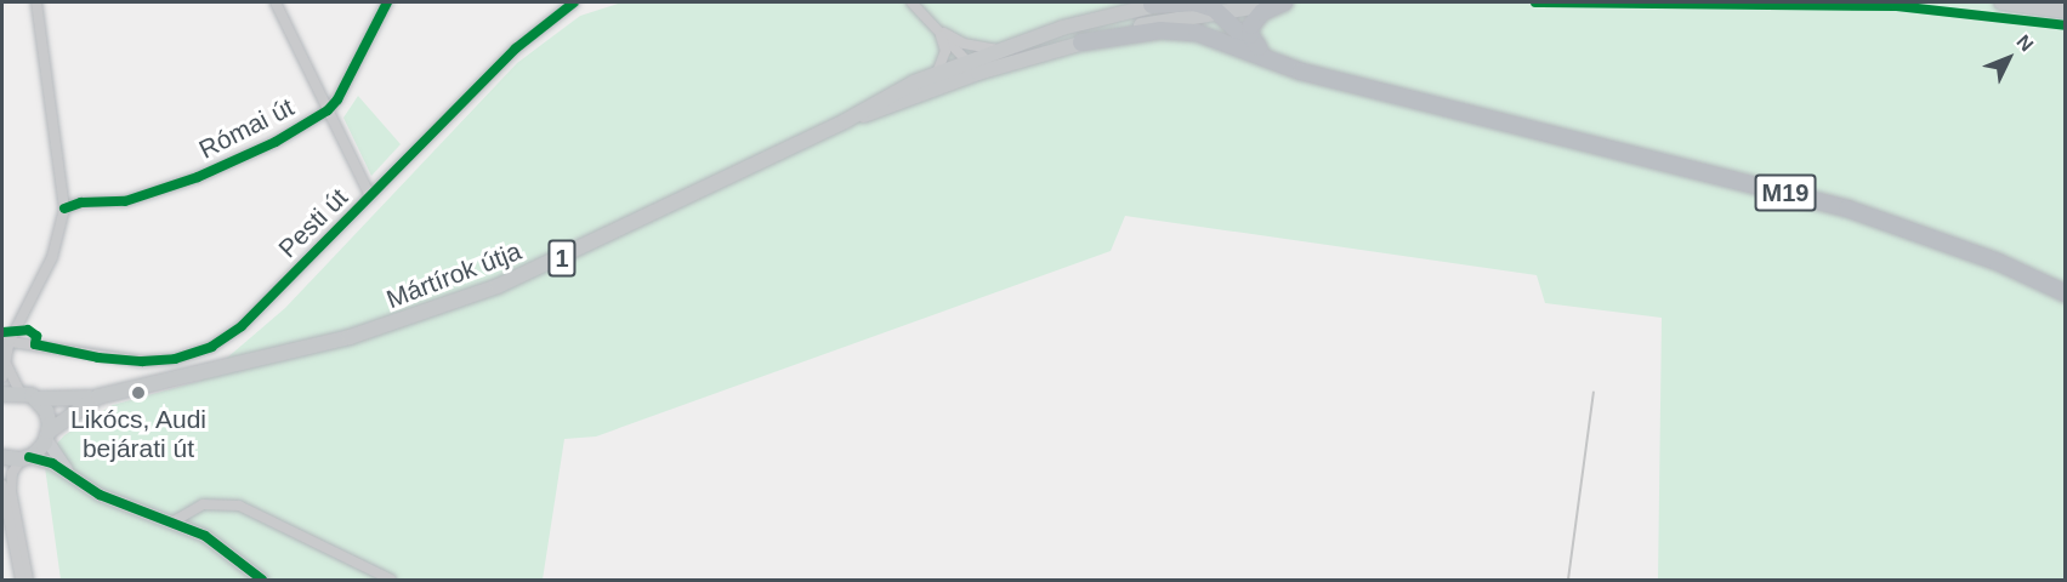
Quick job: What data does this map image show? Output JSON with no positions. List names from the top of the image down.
{
  "streets": {
    "highway": ["M19"],
    "main road": ["1", "Mártírok útja"],
    "street": ["Római út", "Pesti út"]
  },
  "crossings": [
    ["1", "Mártírok útja"]
  ],
  "places": ["Likócs, Audi bejárati út"],
  "north": "top right"
}
